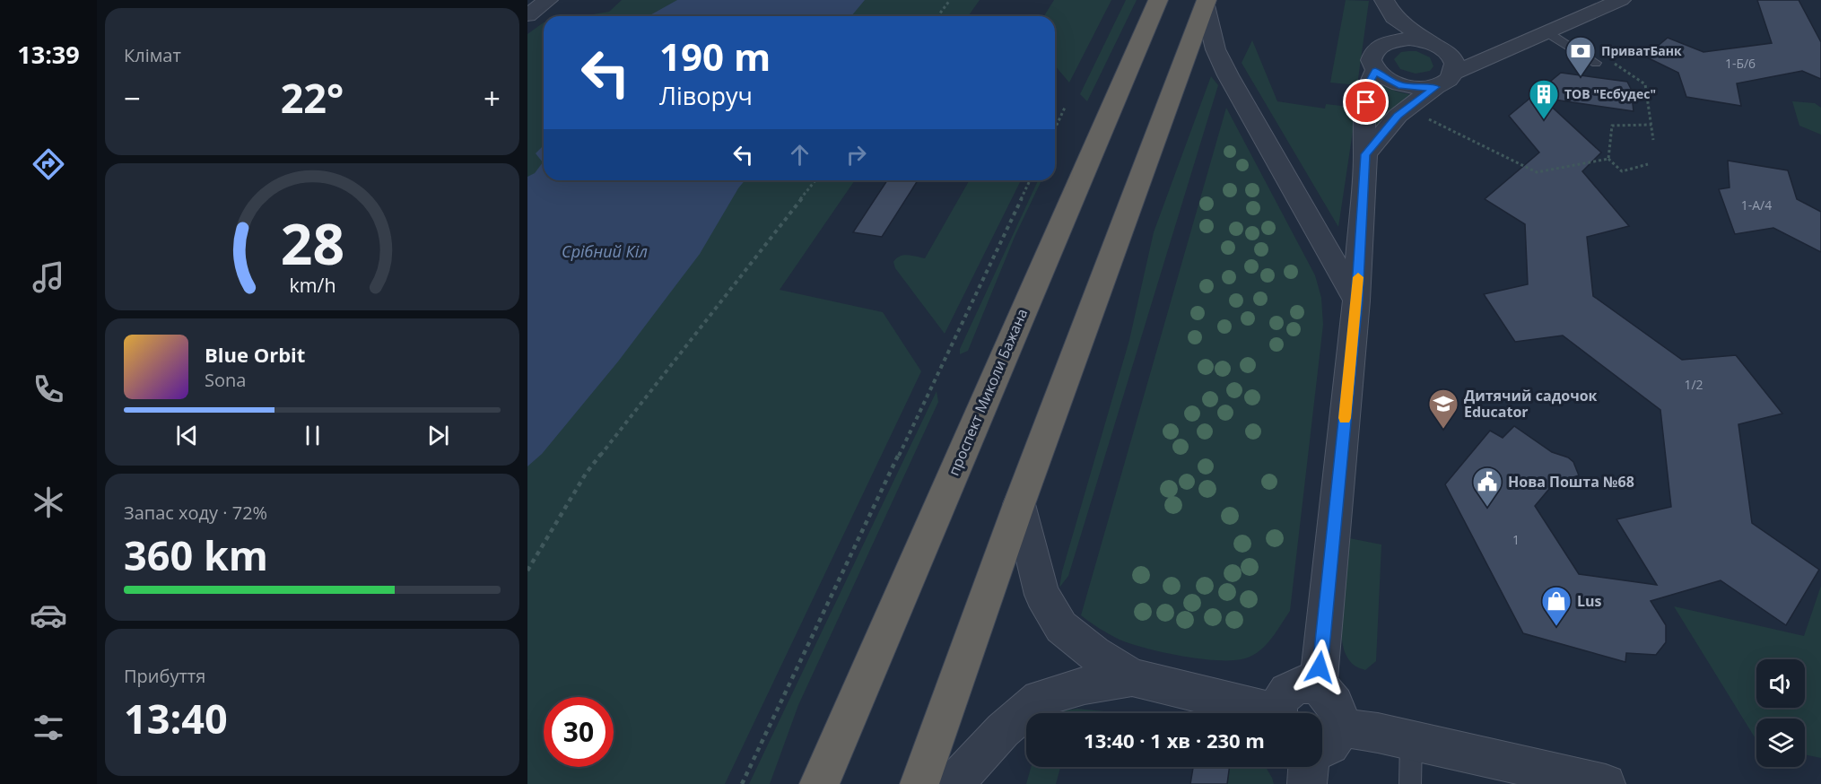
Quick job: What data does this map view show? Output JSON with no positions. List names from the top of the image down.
{
  "streets": {
    "highway": ["проспект Миколи Бажана"]
  },
  "water": ["Срібний Кіл"],
  "places": {
    "bank": ["ПриватБанк"],
    "building": ["ТОВ \"Есбудес\""],
    "school or university": ["Дитячий садочок Educator"],
    "public building": ["Нова Пошта №68"],
    "shop": ["Lus"]
  },
  "house_numbers": [
    "1-Б/6",
    "1-А/4",
    "1/2",
    "1"
  ],
  "page": {
    "tabs": "13:39",
    "tile": [
      "Клімат",
      ["Запас ходу · 72%", "360 km"],
      ["Прибуття", "13:40"]
    ],
    "turn": ["190 m", "Ліворуч"],
    "heat": ["−", "22°", "+"],
    "song": ["Blue Orbit", "Sona"],
    "limit": "30",
    "trip": "13:40 · 1 хв · 230 m",
    "gauge": ["28", "km/h"]
  }
}
